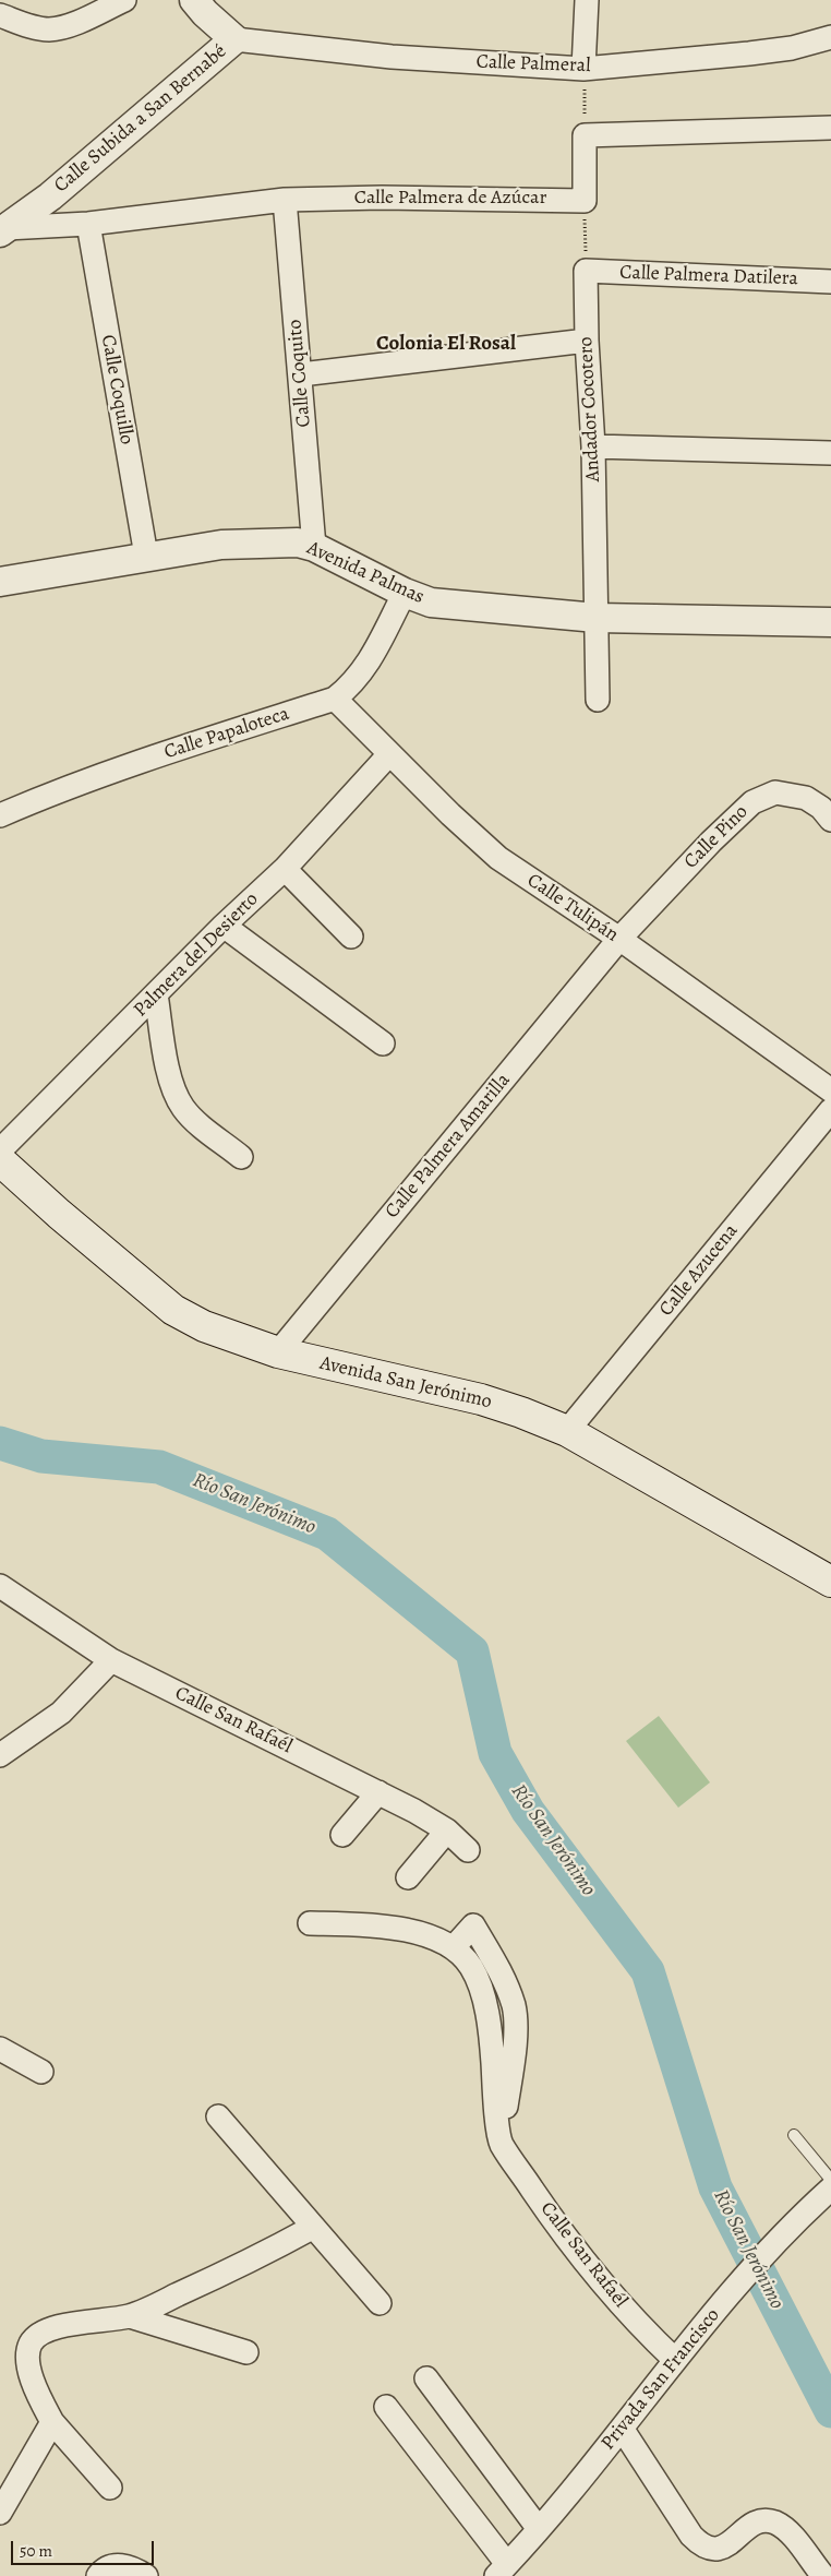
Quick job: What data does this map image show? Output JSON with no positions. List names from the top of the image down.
{
  "streets": {
    "main road": ["Avenida San Jerónimo"],
    "street": [
      "Calle Palmeral",
      "Calle Subida a San Bernabé",
      "Calle Palmera de Azúcar",
      "Calle Palmera Datilera",
      "Calle Coquito",
      "Calle Coquillo",
      "Andador Cocotero",
      "Avenida Palmas",
      "Calle Papaloteca",
      "Calle Pino",
      "Calle Tulipán",
      "Palmera del Desierto",
      "Calle Palmera Amarilla",
      "Calle Azucena",
      "Calle San Rafaél",
      "Privada San Francisco"
    ]
  },
  "crossings": [
    ["Calle Palmeral", "Calle Subida a San Bernabé"],
    ["Calle Subida a San Bernabé", "Calle Palmera de Azúcar"],
    ["Calle Palmera de Azúcar", "Calle Coquito"],
    ["Calle Palmera de Azúcar", "Calle Coquillo"],
    ["Calle Palmera Datilera", "Andador Cocotero"],
    ["Calle Coquito", "Avenida Palmas"],
    ["Calle Coquillo", "Avenida Palmas"],
    ["Andador Cocotero", "Avenida Palmas"],
    ["Avenida Palmas", "Calle Papaloteca"],
    ["Calle Papaloteca", "Calle Tulipán"],
    ["Calle Pino", "Calle Tulipán"],
    ["Calle Pino", "Calle Palmera Amarilla"],
    ["Calle Tulipán", "Palmera del Desierto"],
    ["Calle Tulipán", "Calle Palmera Amarilla"],
    ["Calle Palmera Amarilla", "Avenida San Jerónimo"],
    ["Calle Azucena", "Avenida San Jerónimo"],
    ["Calle San Rafaél", "Privada San Francisco"]
  ],
  "districts": ["Colonia El Rosal"],
  "water": ["Río San Jerónimo"],
  "scale_bar": "50 m"
}
